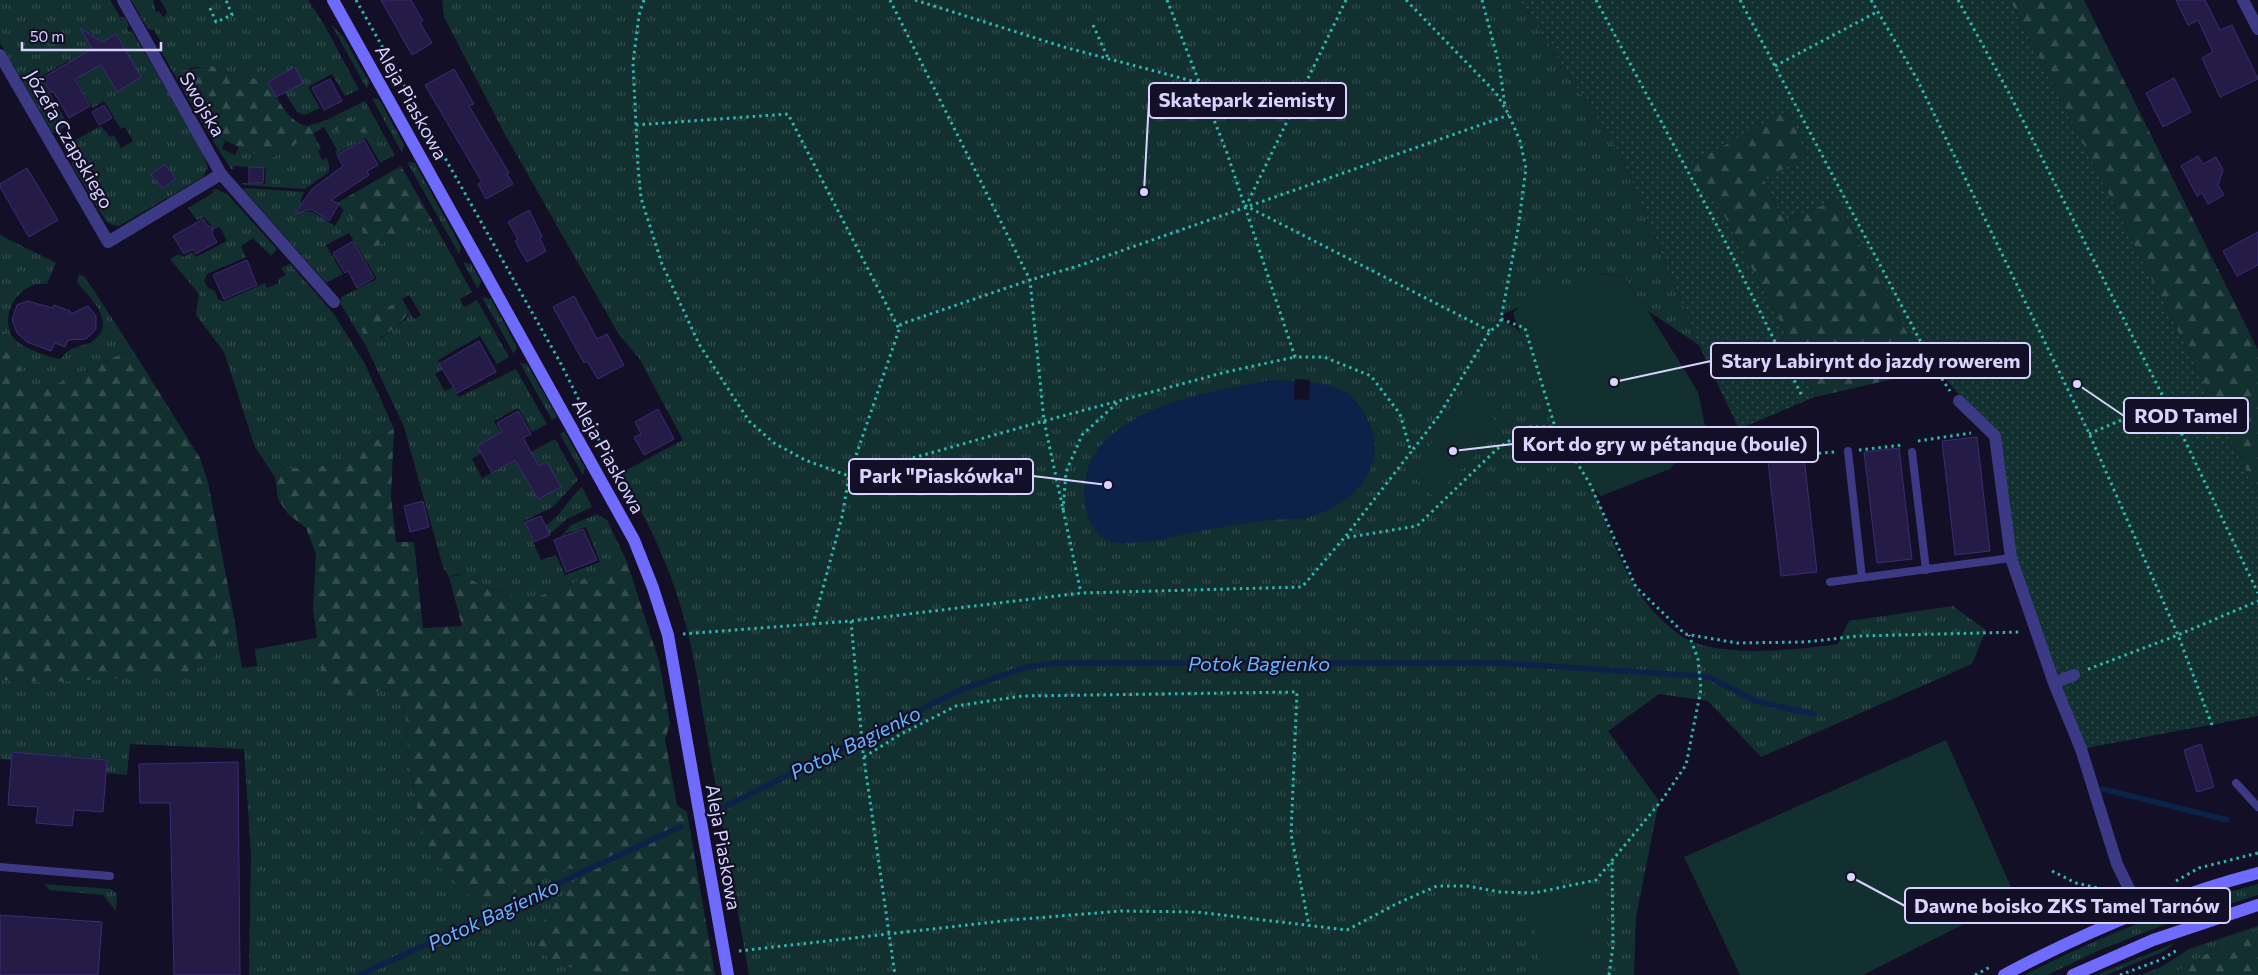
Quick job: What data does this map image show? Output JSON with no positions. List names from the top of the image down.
{
  "streets": {
    "street": ["Aleja Piaskowa", "Swojska", "Józefa Czapskiego"]
  },
  "crossings": [
    ["Swojska", "Józefa Czapskiego"]
  ],
  "water": ["Potok Bagienko"],
  "places": [
    "Skatepark ziemisty",
    "Stary Labirynt do jazdy rowerem",
    "ROD Tamel",
    "Kort do gry w pétanque (boule)",
    "Park \"Piaskówka\"",
    "Dawne boisko ZKS Tamel Tarnów"
  ],
  "scale_bar": "50 m"
}
